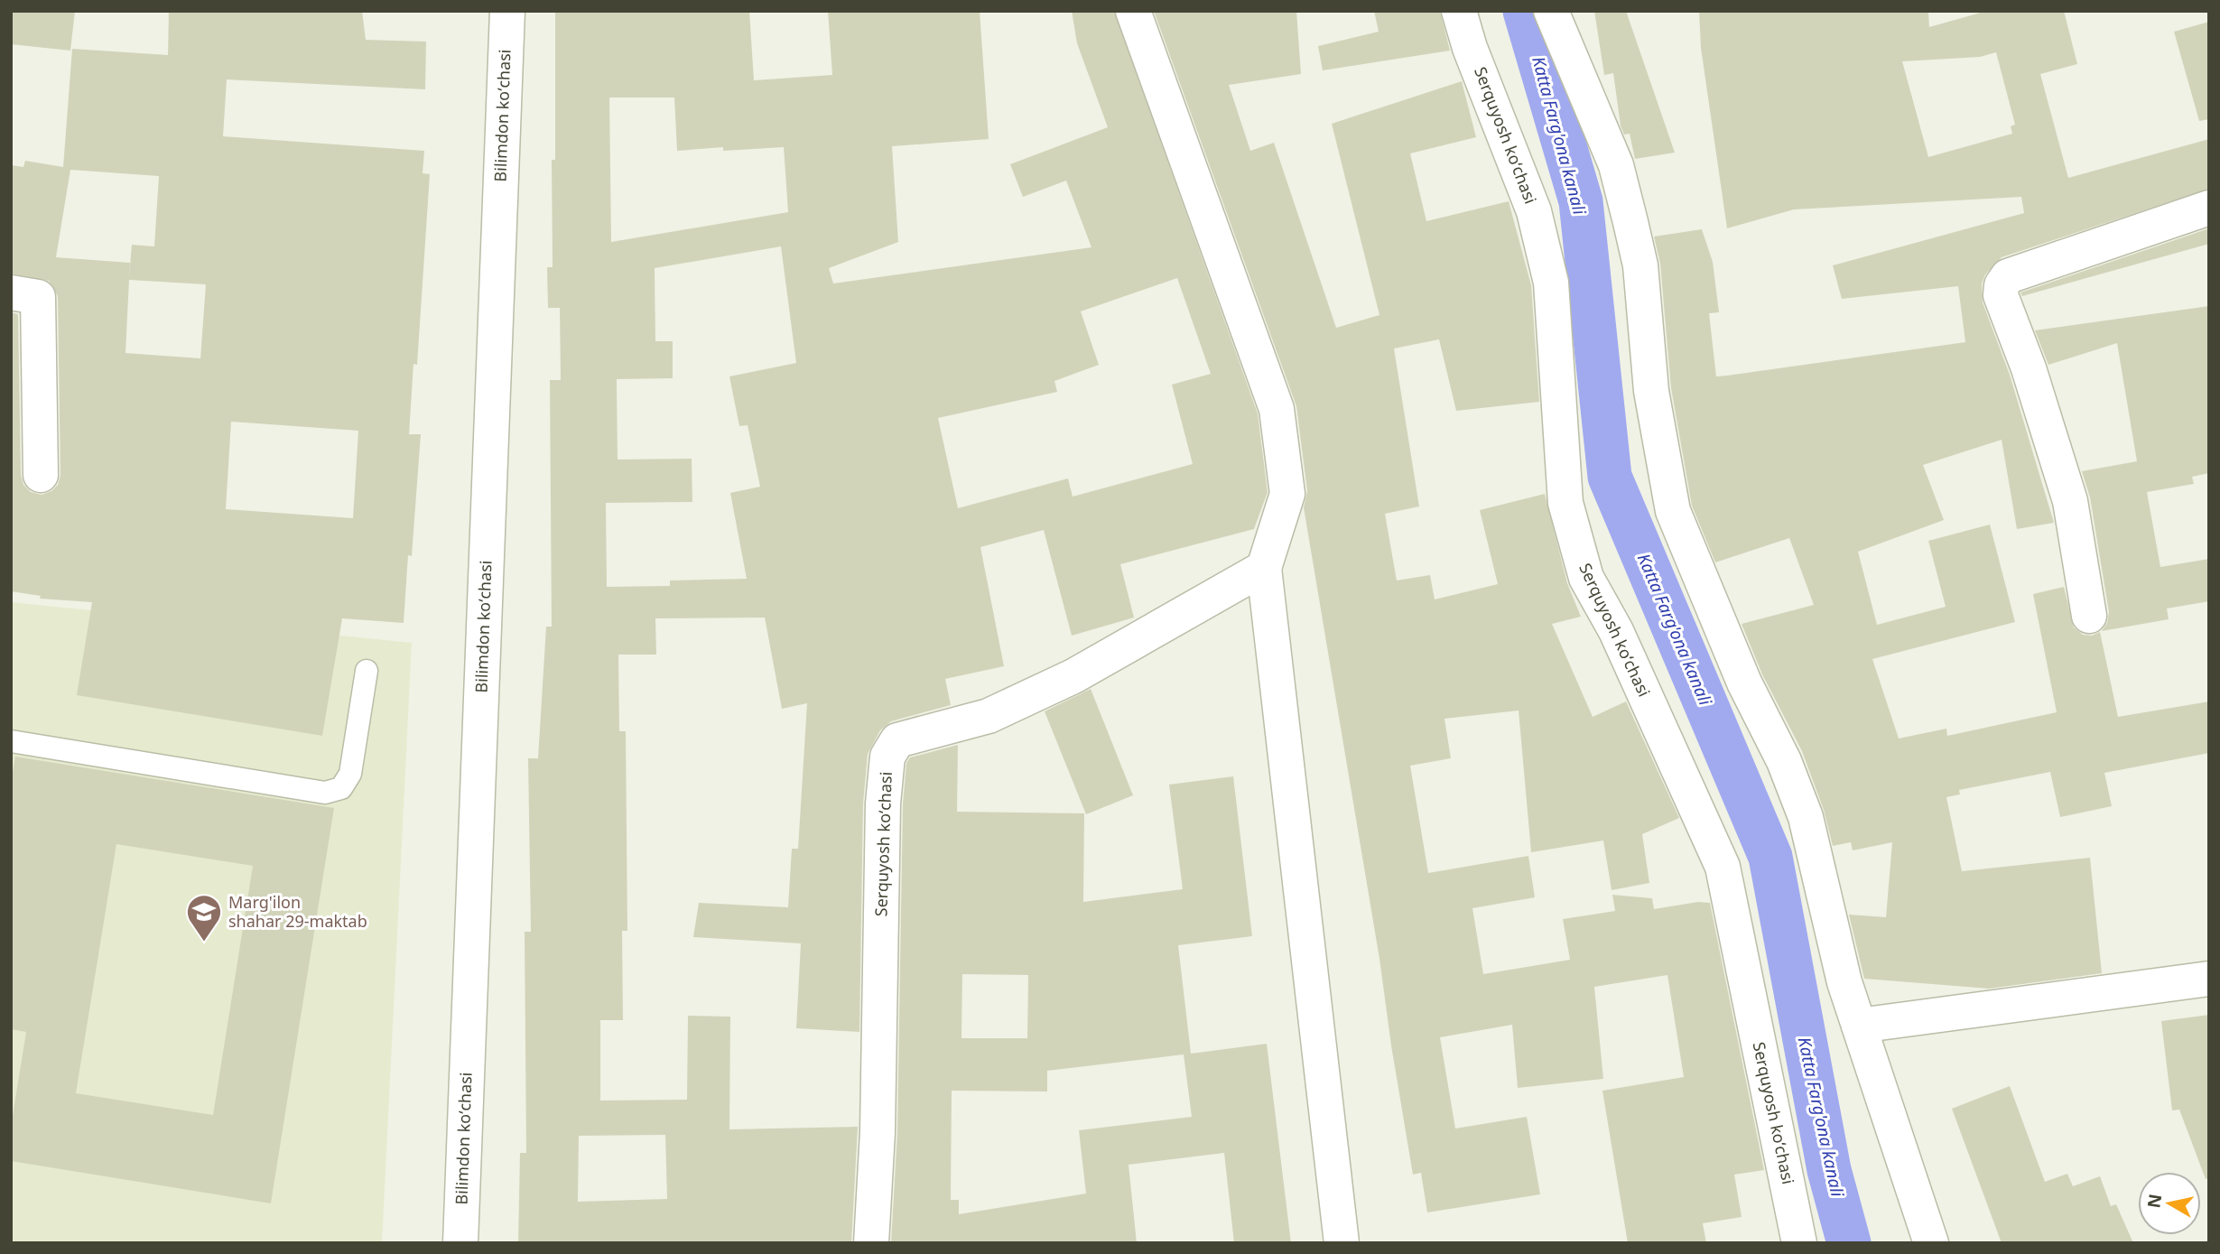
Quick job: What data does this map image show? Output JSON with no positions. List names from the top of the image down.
{
  "streets": {
    "street": ["Bilimdon koʻchasi", "Serquyosh koʻchasi"]
  },
  "water": ["Katta Farg'ona kanali"],
  "places": {
    "school or university": ["Marg'ilon shahar 29-maktab"]
  },
  "north": "left"
}
